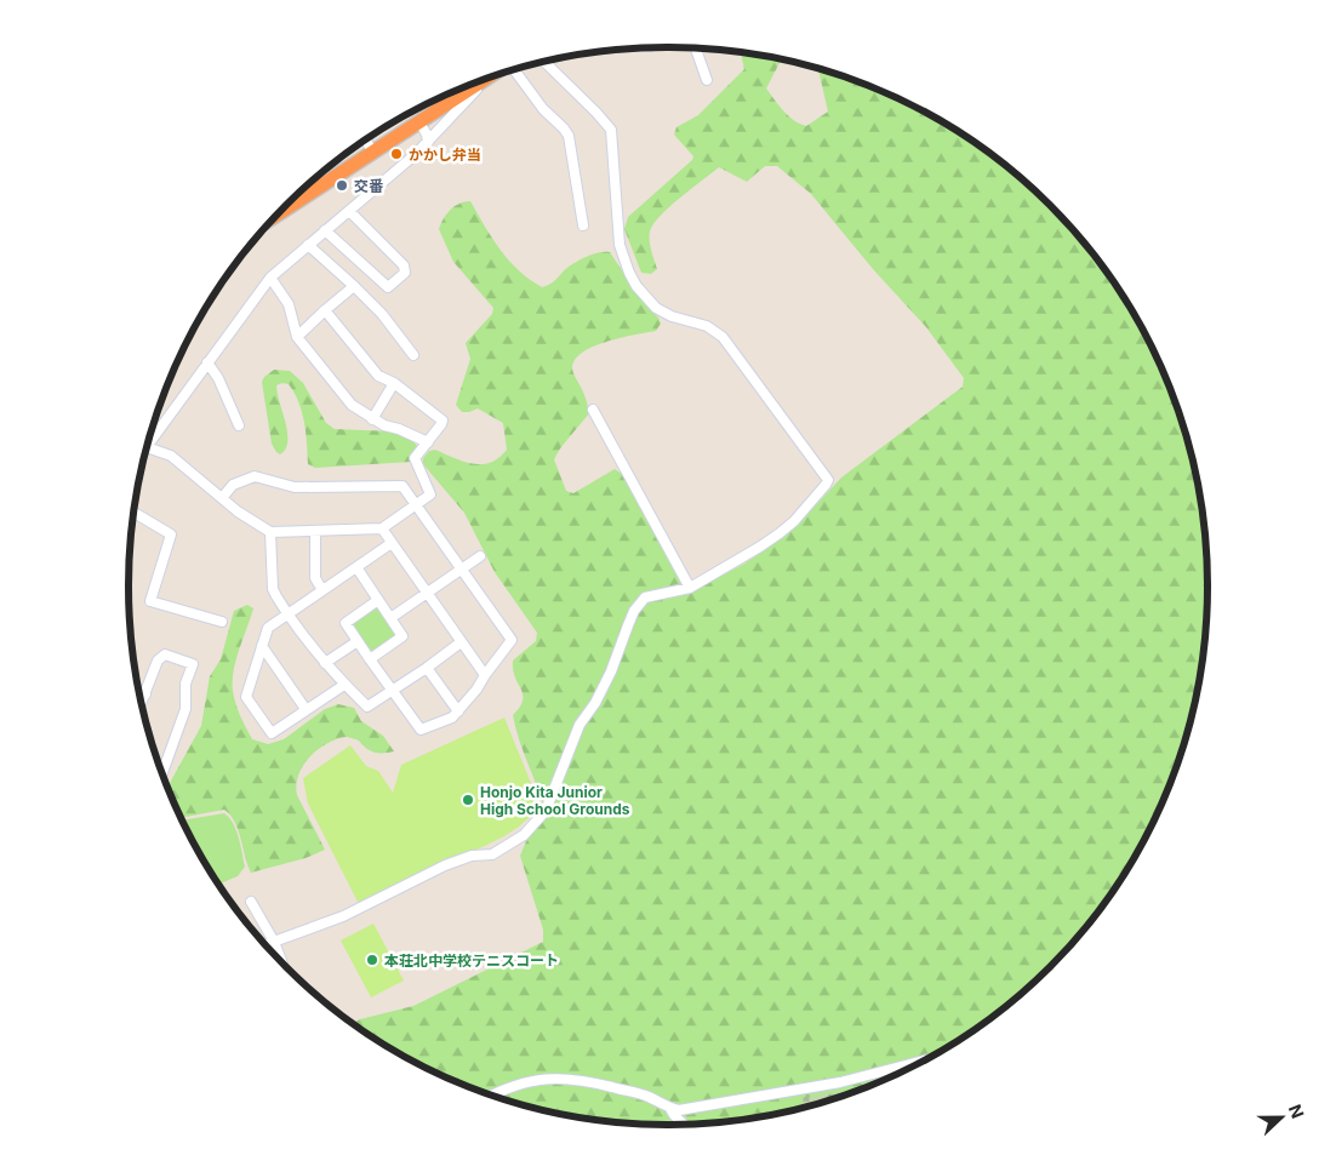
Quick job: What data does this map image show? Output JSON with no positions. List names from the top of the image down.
{
  "places": [
    "かかし弁当",
    "交番",
    "Honjo Kita Junior High School Grounds",
    "本荘北中学校テニスコート"
  ],
  "north": "right"
}
